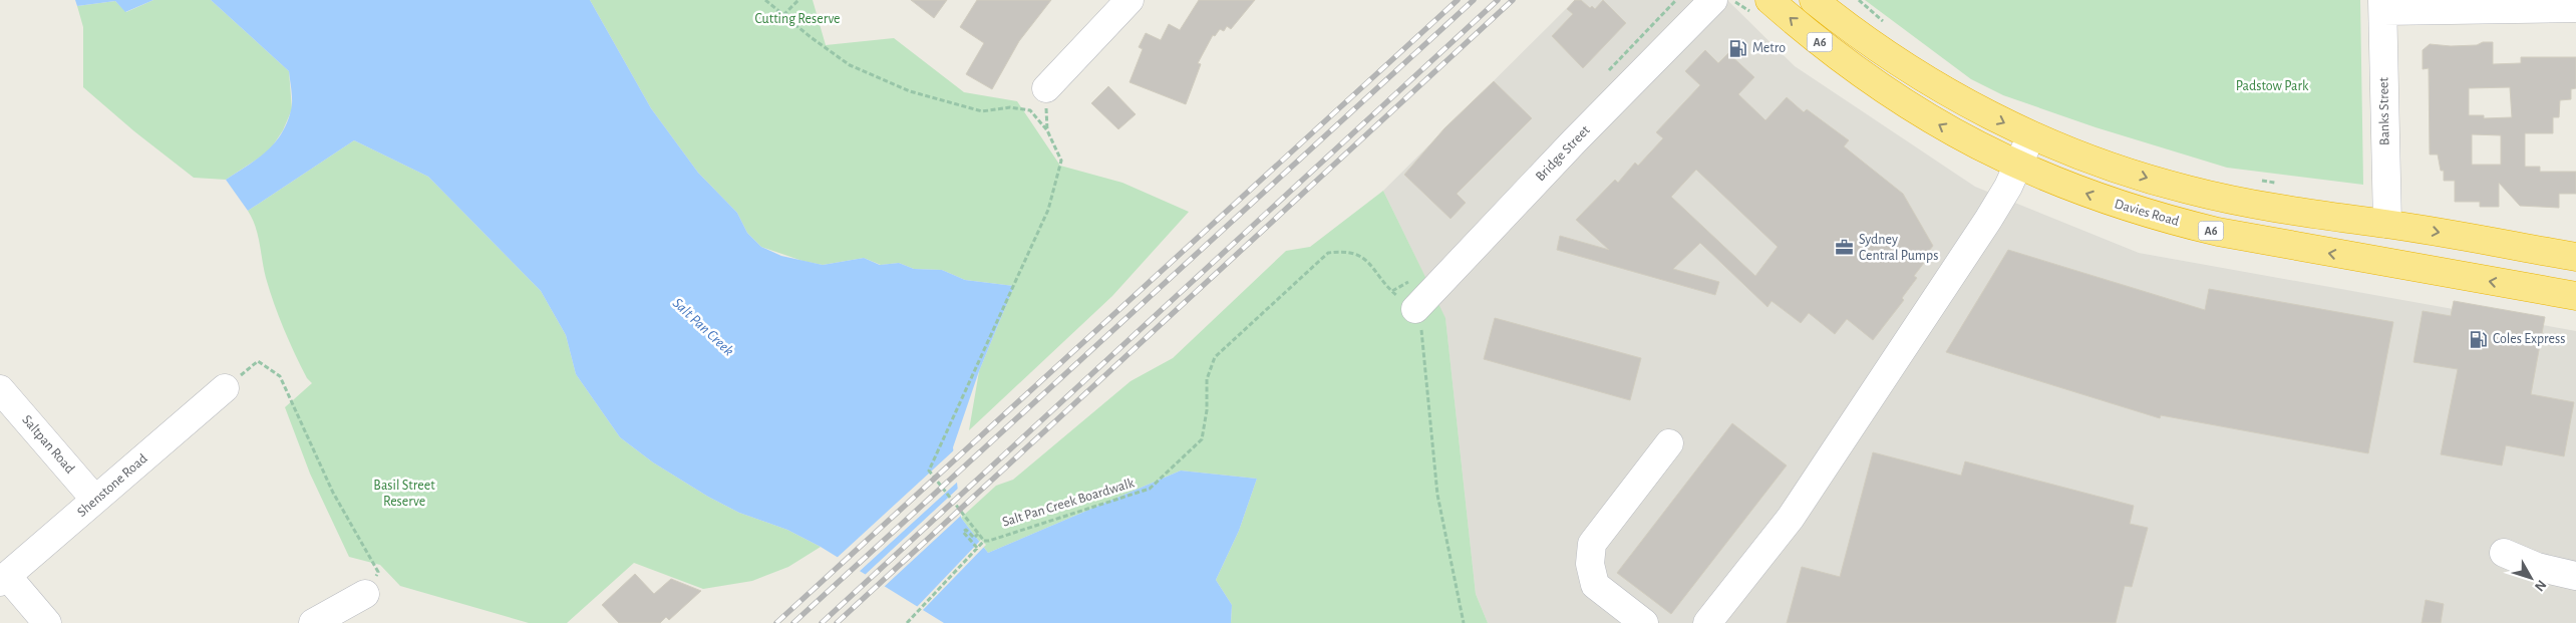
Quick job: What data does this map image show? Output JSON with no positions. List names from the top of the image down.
{
  "streets": {
    "highway": ["A6", "Davies Road"],
    "street": [
      "Banks Street",
      "Bridge Street",
      "Saltpan Road",
      "Shenstone Road"
    ],
    "path": ["Salt Pan Creek Boardwalk"]
  },
  "crossings": [
    ["A6", "Banks Street"],
    ["Bridge Street", "Salt Pan Creek Boardwalk"],
    ["Saltpan Road", "Shenstone Road"]
  ],
  "water": ["Salt Pan Creek"],
  "parks": ["Cutting Reserve", "Padstow Park", "Basil Street Reserve"],
  "places": {
    "fuel station": ["Metro", "Coles Express"],
    "office": ["Sydney Central Pumps"]
  },
  "north": "bottom right"
}
